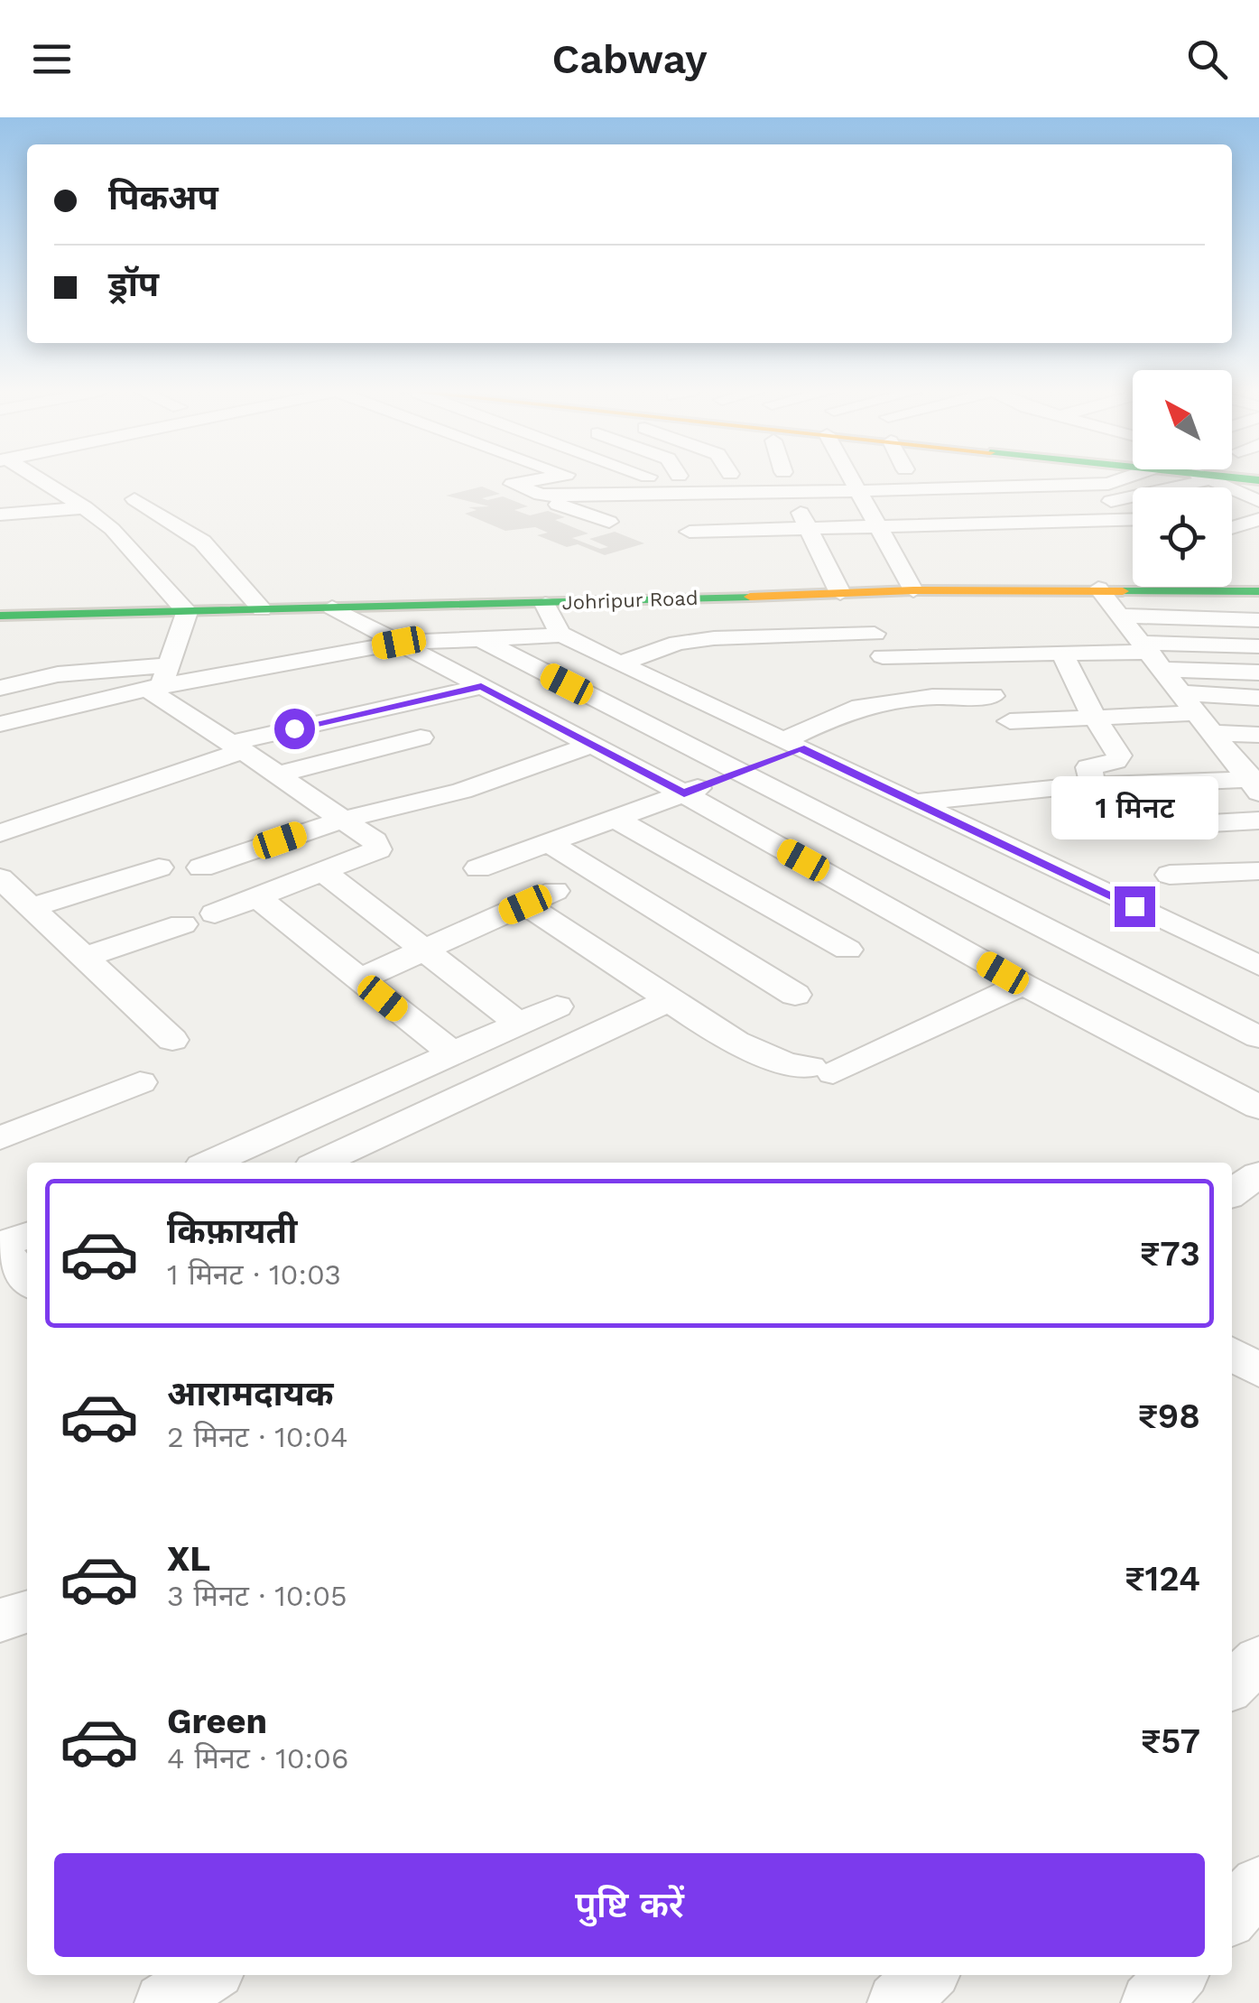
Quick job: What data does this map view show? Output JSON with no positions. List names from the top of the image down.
{
  "streets": {
    "street": ["Johripur Road"]
  },
  "north": "top left",
  "page": {
    "header": "Cabway",
    "banner": ["पिकअप", "ड्रॉप"],
    "bubble": "1 मिनट",
    "list": [
      {
        "name": "किफ़ायती",
        "note": "1 मिनट · 10:03",
        "value": "₹73"
      },
      {
        "name": "आरामदायक",
        "note": "2 मिनट · 10:04",
        "value": "₹98"
      },
      {
        "name": "XL",
        "note": "3 मिनट · 10:05",
        "value": "₹124"
      },
      {
        "name": "Green",
        "note": "4 मिनट · 10:06",
        "value": "₹57"
      }
    ],
    "buttons": "पुष्टि करें"
  }
}
